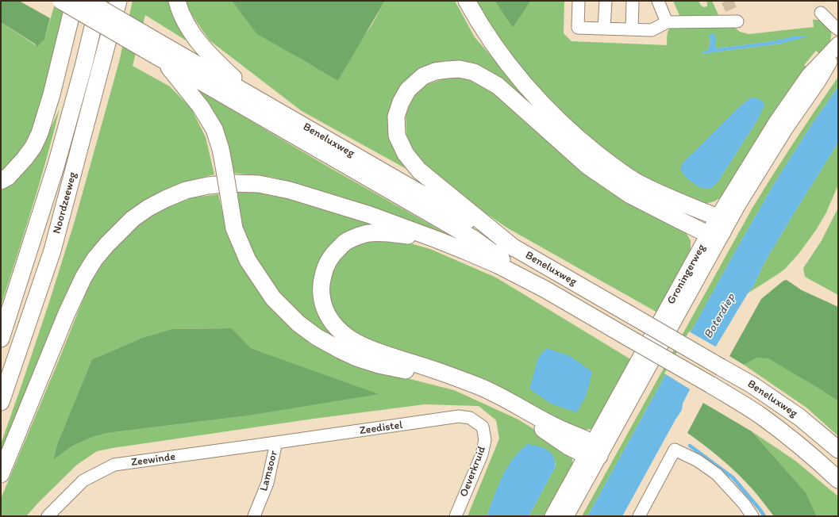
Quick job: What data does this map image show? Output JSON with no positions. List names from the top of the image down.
{
  "streets": {
    "highway": ["Beneluxweg", "Noordzeeweg"],
    "main road": ["Groningerweg"],
    "street": [
      "Zeedistel",
      "Zeewinde",
      "Lamsoor",
      "Oeverkruid"
    ]
  },
  "crossings": [
    ["Zeedistel", "Zeewinde"],
    ["Zeedistel", "Lamsoor"],
    ["Zeedistel", "Oeverkruid"],
    ["Zeewinde", "Lamsoor"]
  ],
  "water": ["Boterdiep"]
}
